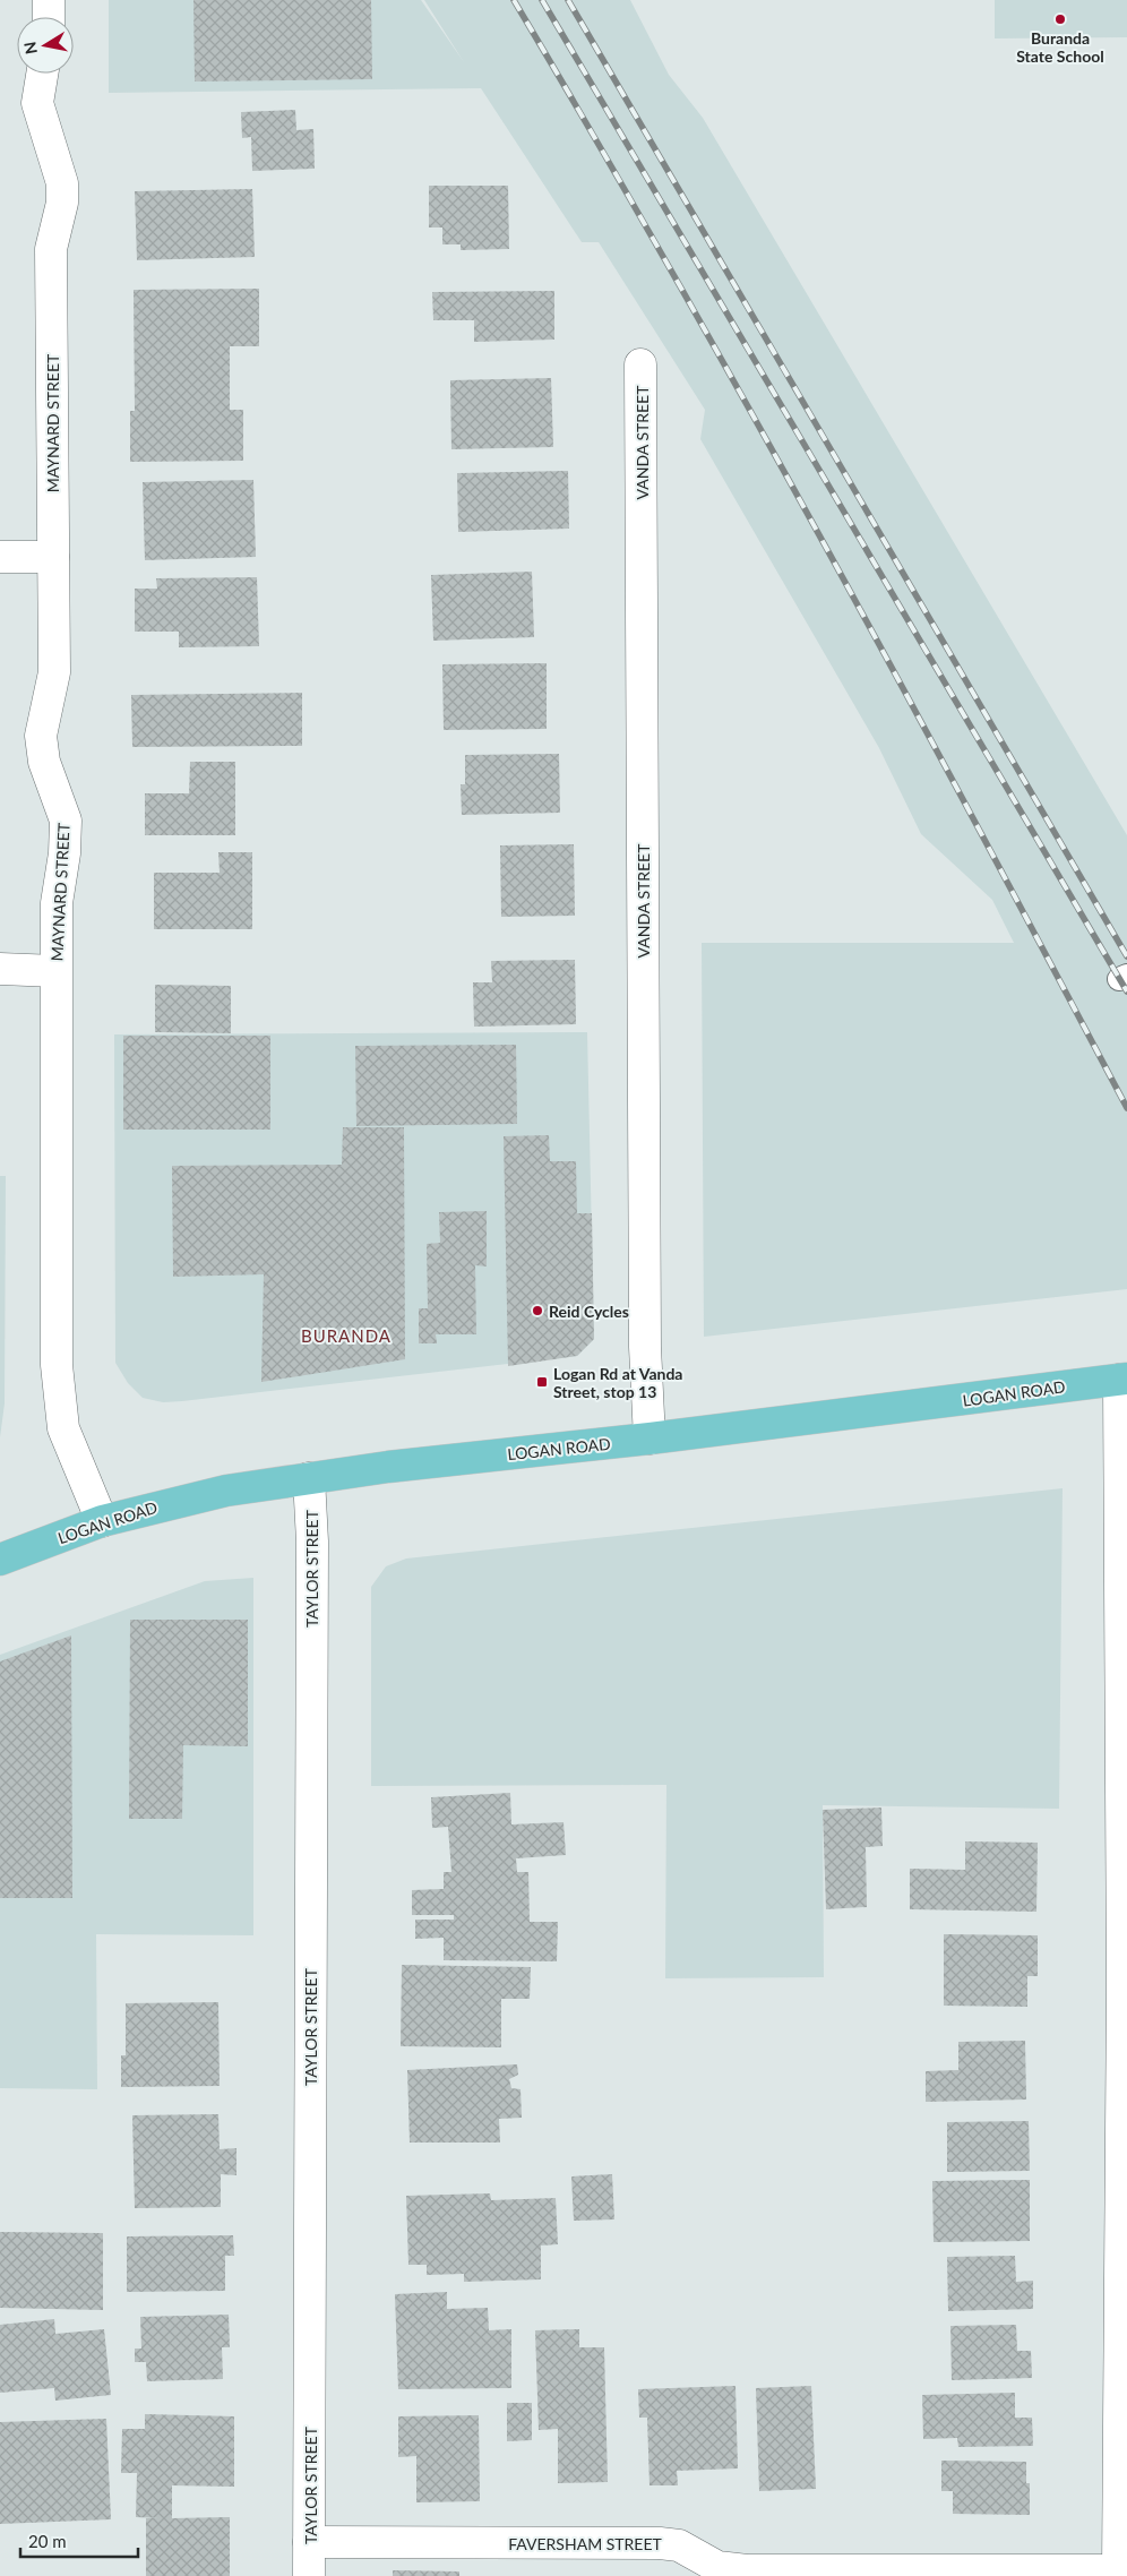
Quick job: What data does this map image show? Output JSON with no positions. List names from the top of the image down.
{
  "streets": {
    "main road": ["LOGAN ROAD"],
    "street": [
      "MAYNARD STREET",
      "VANDA STREET",
      "TAYLOR STREET",
      "FAVERSHAM STREET"
    ]
  },
  "crossings": [
    ["MAYNARD STREET", "LOGAN ROAD"],
    ["VANDA STREET", "LOGAN ROAD"],
    ["LOGAN ROAD", "TAYLOR STREET"],
    ["TAYLOR STREET", "FAVERSHAM STREET"]
  ],
  "districts": ["BURANDA"],
  "places": {
    "other": ["Buranda State School", "Reid Cycles"],
    "transit": ["Logan Rd at Vanda Street, stop 13"]
  },
  "scale_bar": "20 m",
  "north": "left"
}
